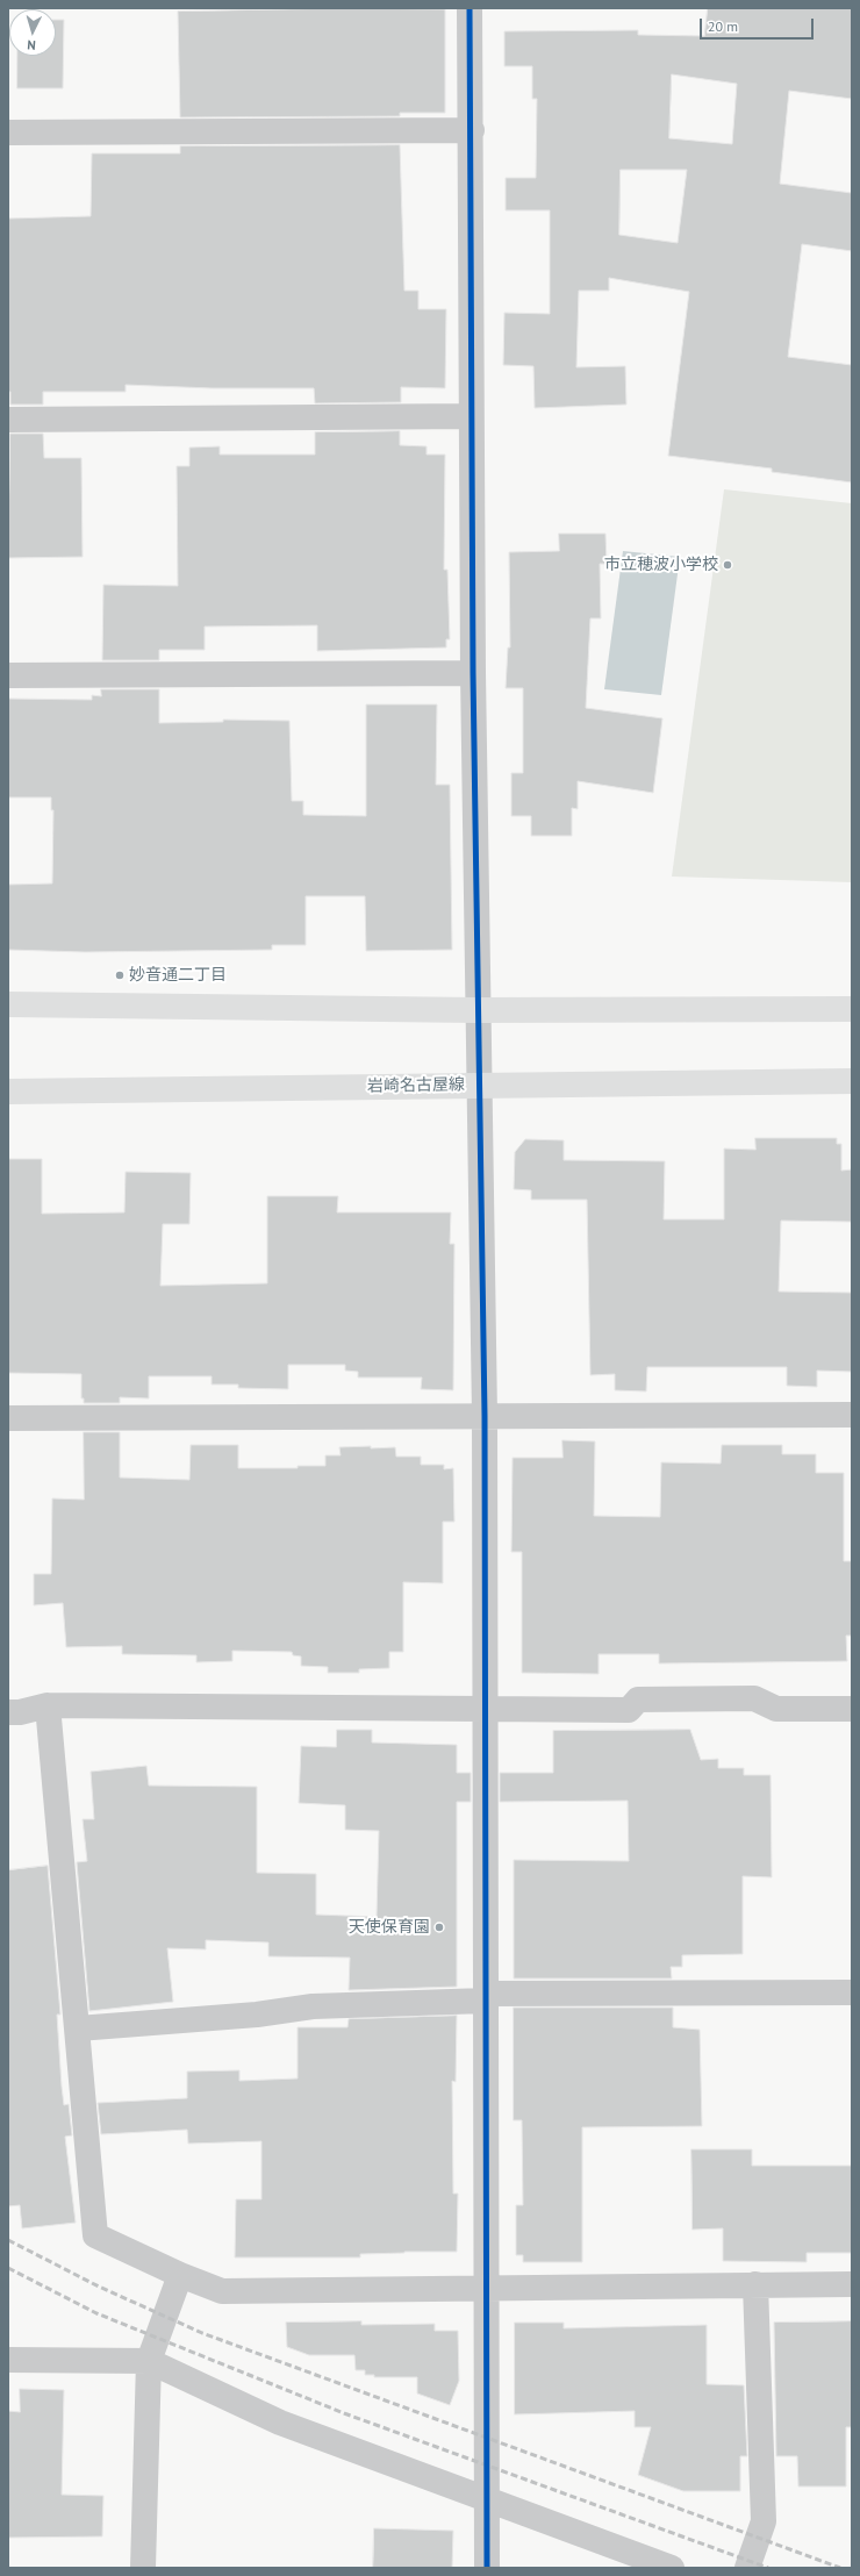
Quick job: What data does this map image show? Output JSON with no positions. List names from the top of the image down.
{
  "streets": {
    "main road": ["岩崎名古屋線"]
  },
  "places": ["市立穂波小学校", "妙音通二丁目", "天使保育園"],
  "scale_bar": "20 m",
  "north": "bottom"
}
